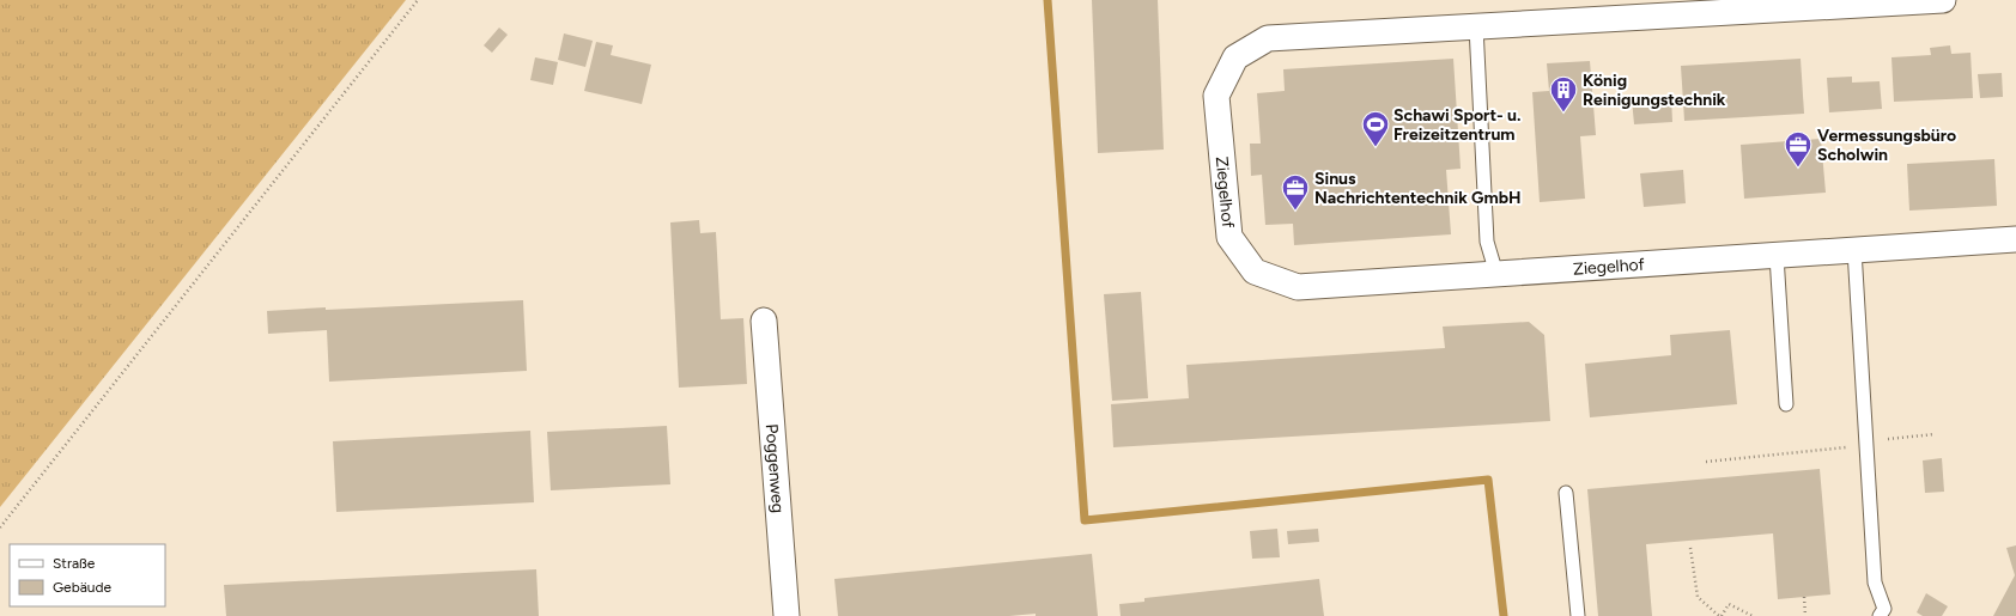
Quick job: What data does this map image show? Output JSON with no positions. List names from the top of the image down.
{
  "streets": {
    "street": ["Ziegelhof", "Poggenweg"]
  },
  "places": {
    "building": ["König Reinigungstechnik"],
    "sports": ["Schawi Sport- u. Freizeitzentrum"],
    "office": ["Vermessungsbüro Scholwin", "Sinus Nachrichtentechnik GmbH"]
  },
  "legend": ["Straße", "Gebäude"]
}
